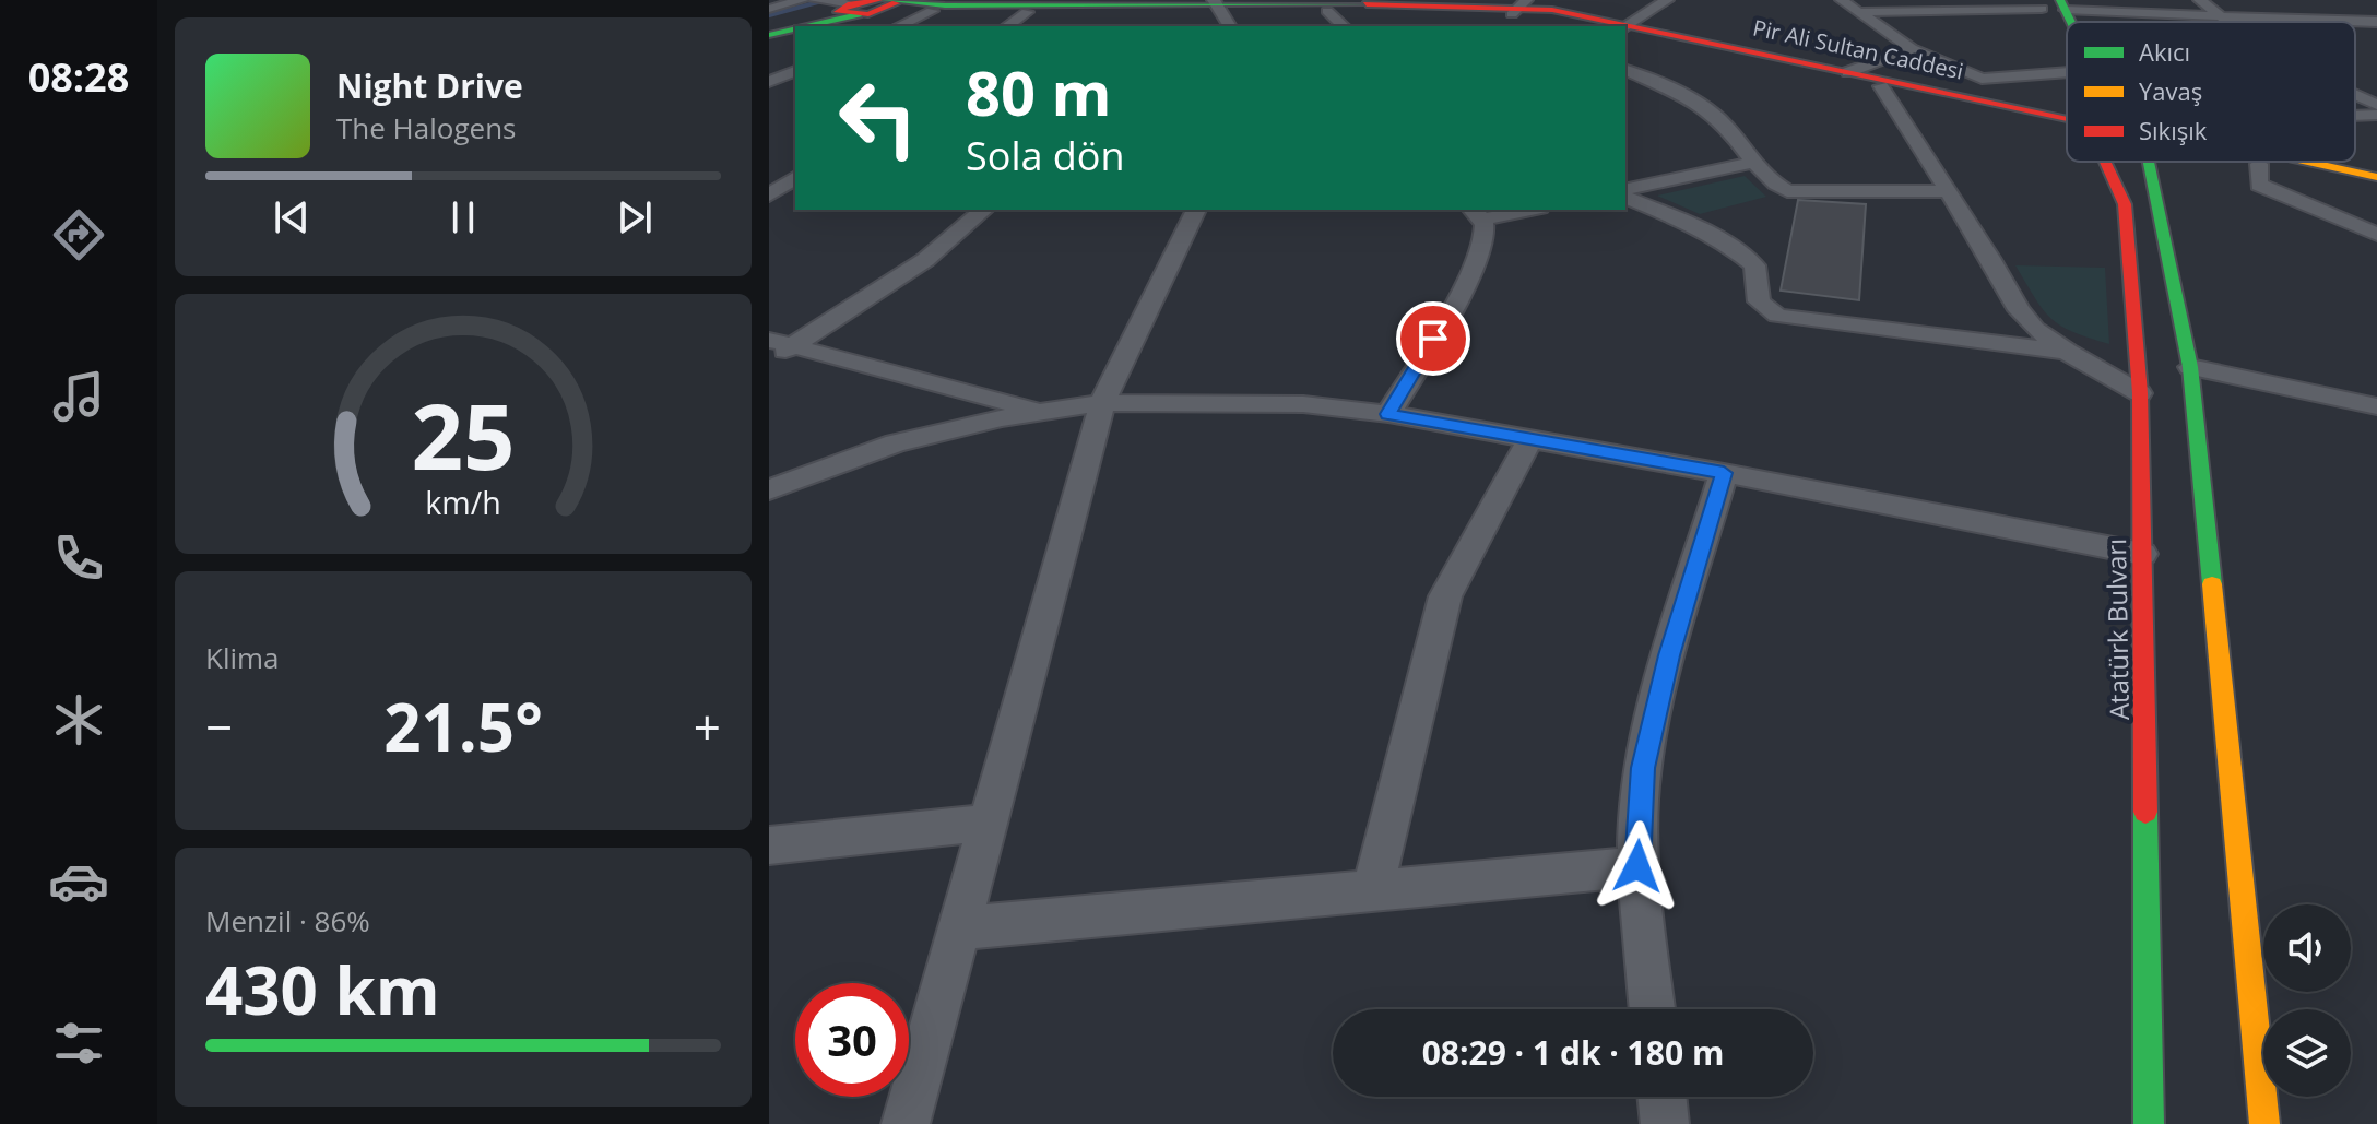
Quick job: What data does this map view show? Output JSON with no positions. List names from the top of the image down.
{
  "streets": {
    "main road": ["Atatürk Bulvarı"]
  },
  "legend": ["Akıcı", "Yavaş", "Sıkışık"],
  "page": {
    "tabs": "08:28",
    "turn": ["80 m", "Sola dön"],
    "song": ["Night Drive", "The Halogens"],
    "tile": [
      "Klima",
      ["Menzil · 86%", "430 km"]
    ],
    "heat": ["−", "21.5°", "+"],
    "limit": "30",
    "trip": "08:29 · 1 dk · 180 m",
    "gauge": ["25", "km/h"]
  }
}
